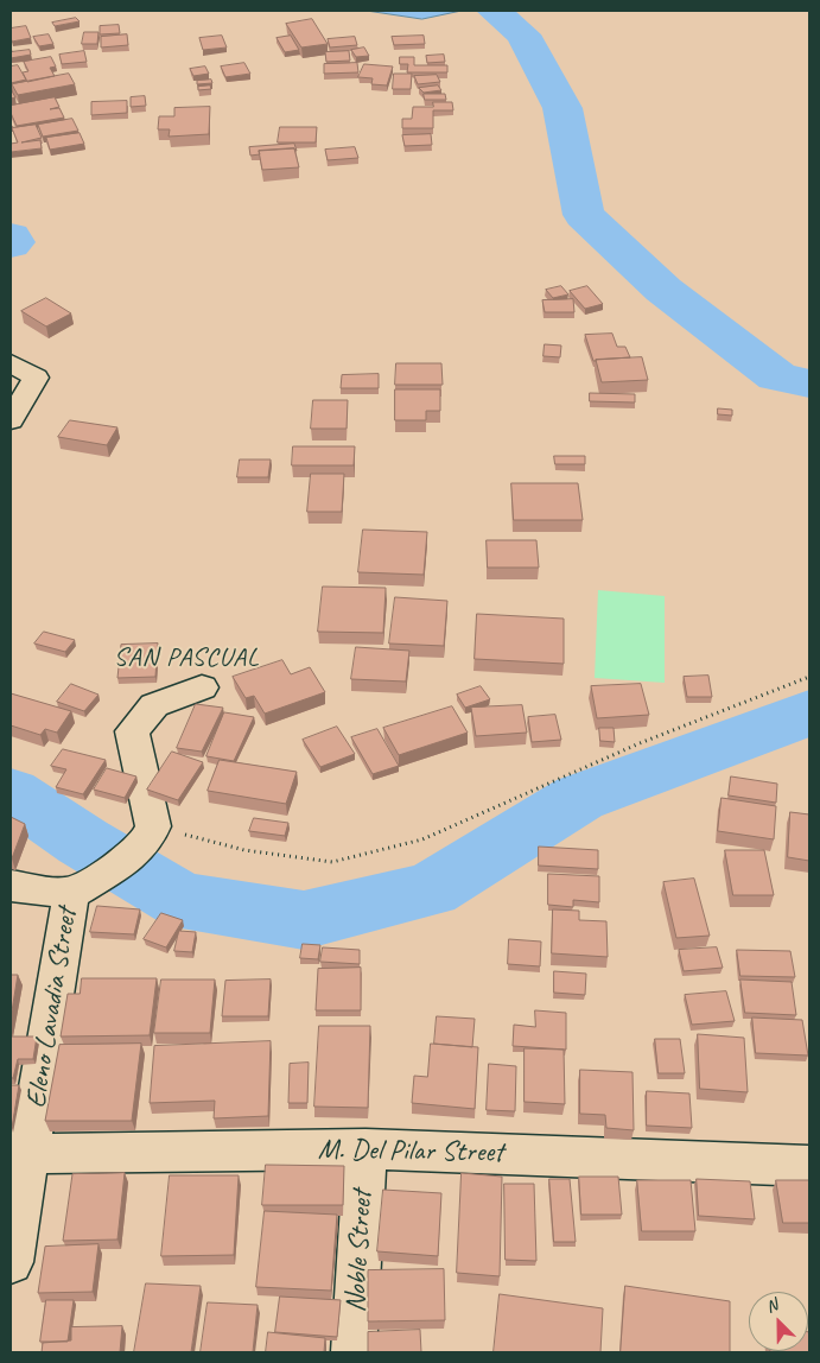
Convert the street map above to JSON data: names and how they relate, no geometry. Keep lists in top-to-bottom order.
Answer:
{
  "streets": {
    "street": ["Eleno Lavadia Street", "M. Del Pilar Street", "Noble Street"]
  },
  "crossings": [
    ["Eleno Lavadia Street", "M. Del Pilar Street"],
    ["M. Del Pilar Street", "Noble Street"]
  ],
  "districts": ["SAN PASCUAL"],
  "north": "top left"
}
